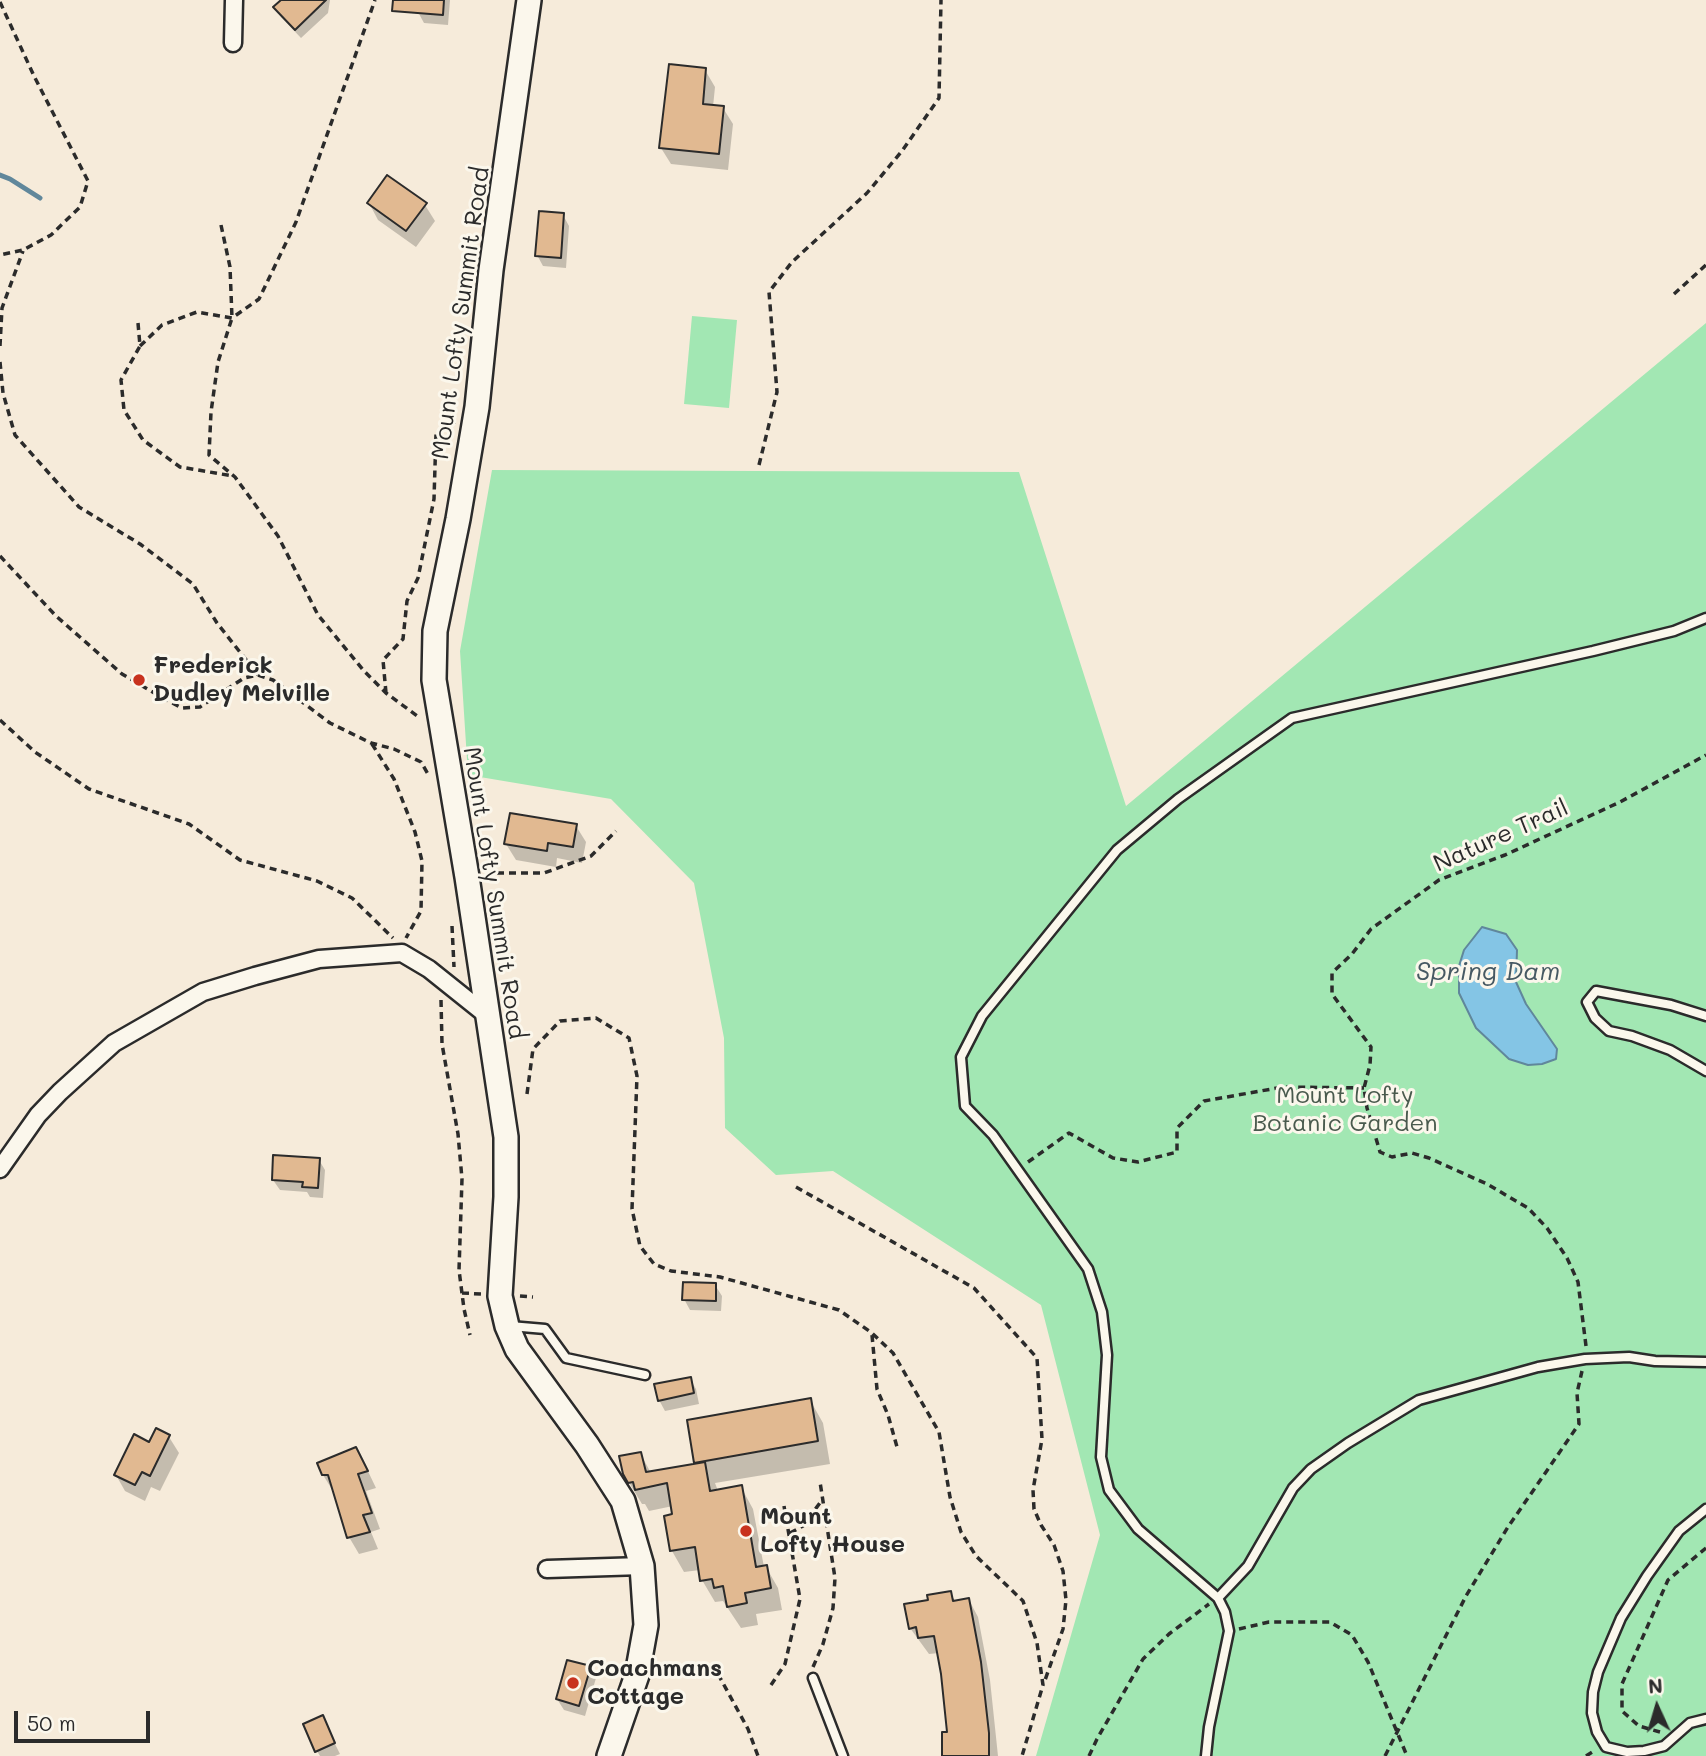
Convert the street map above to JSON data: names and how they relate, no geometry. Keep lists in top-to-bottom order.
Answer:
{
  "streets": {
    "main road": ["Mount Lofty Summit Road"],
    "path": ["Nature Trail"]
  },
  "water": ["Spring Dam"],
  "parks": ["Mount Lofty Botanic Garden"],
  "places": ["Frederick Dudley Melville", "Mount Lofty House", "Coachmans Cottage"],
  "scale_bar": "50 m",
  "north": "top"
}
